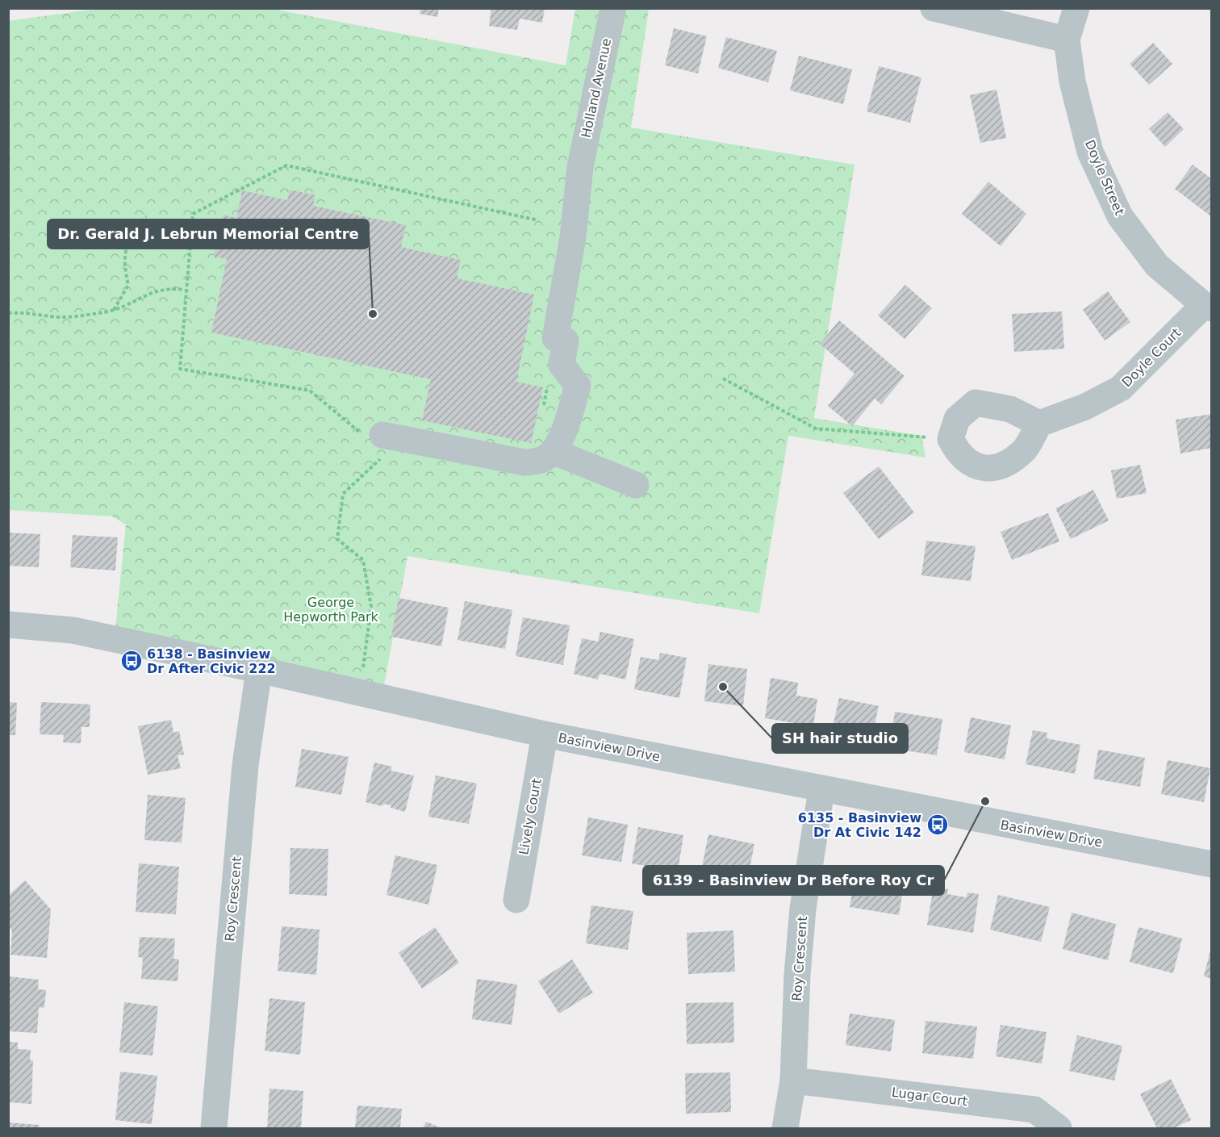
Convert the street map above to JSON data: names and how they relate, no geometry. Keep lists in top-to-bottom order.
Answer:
{
  "streets": {
    "street": [
      "Holland Avenue",
      "Doyle Street",
      "Doyle Court",
      "Basinview Drive",
      "Lively Court",
      "Roy Crescent",
      "Lugar Court"
    ]
  },
  "crossings": [
    ["Doyle Street", "Doyle Court"],
    ["Basinview Drive", "Lively Court"],
    ["Basinview Drive", "Roy Crescent"],
    ["Roy Crescent", "Lugar Court"]
  ],
  "parks": ["George Hepworth Park"],
  "places": {
    "other": ["Dr. Gerald J. Lebrun Memorial Centre", "SH hair studio", "6139 - Basinview Dr Before Roy Cr"],
    "bus stop": ["6138 - Basinview Dr After Civic 222", "6135 - Basinview Dr At Civic 142"]
  }
}
